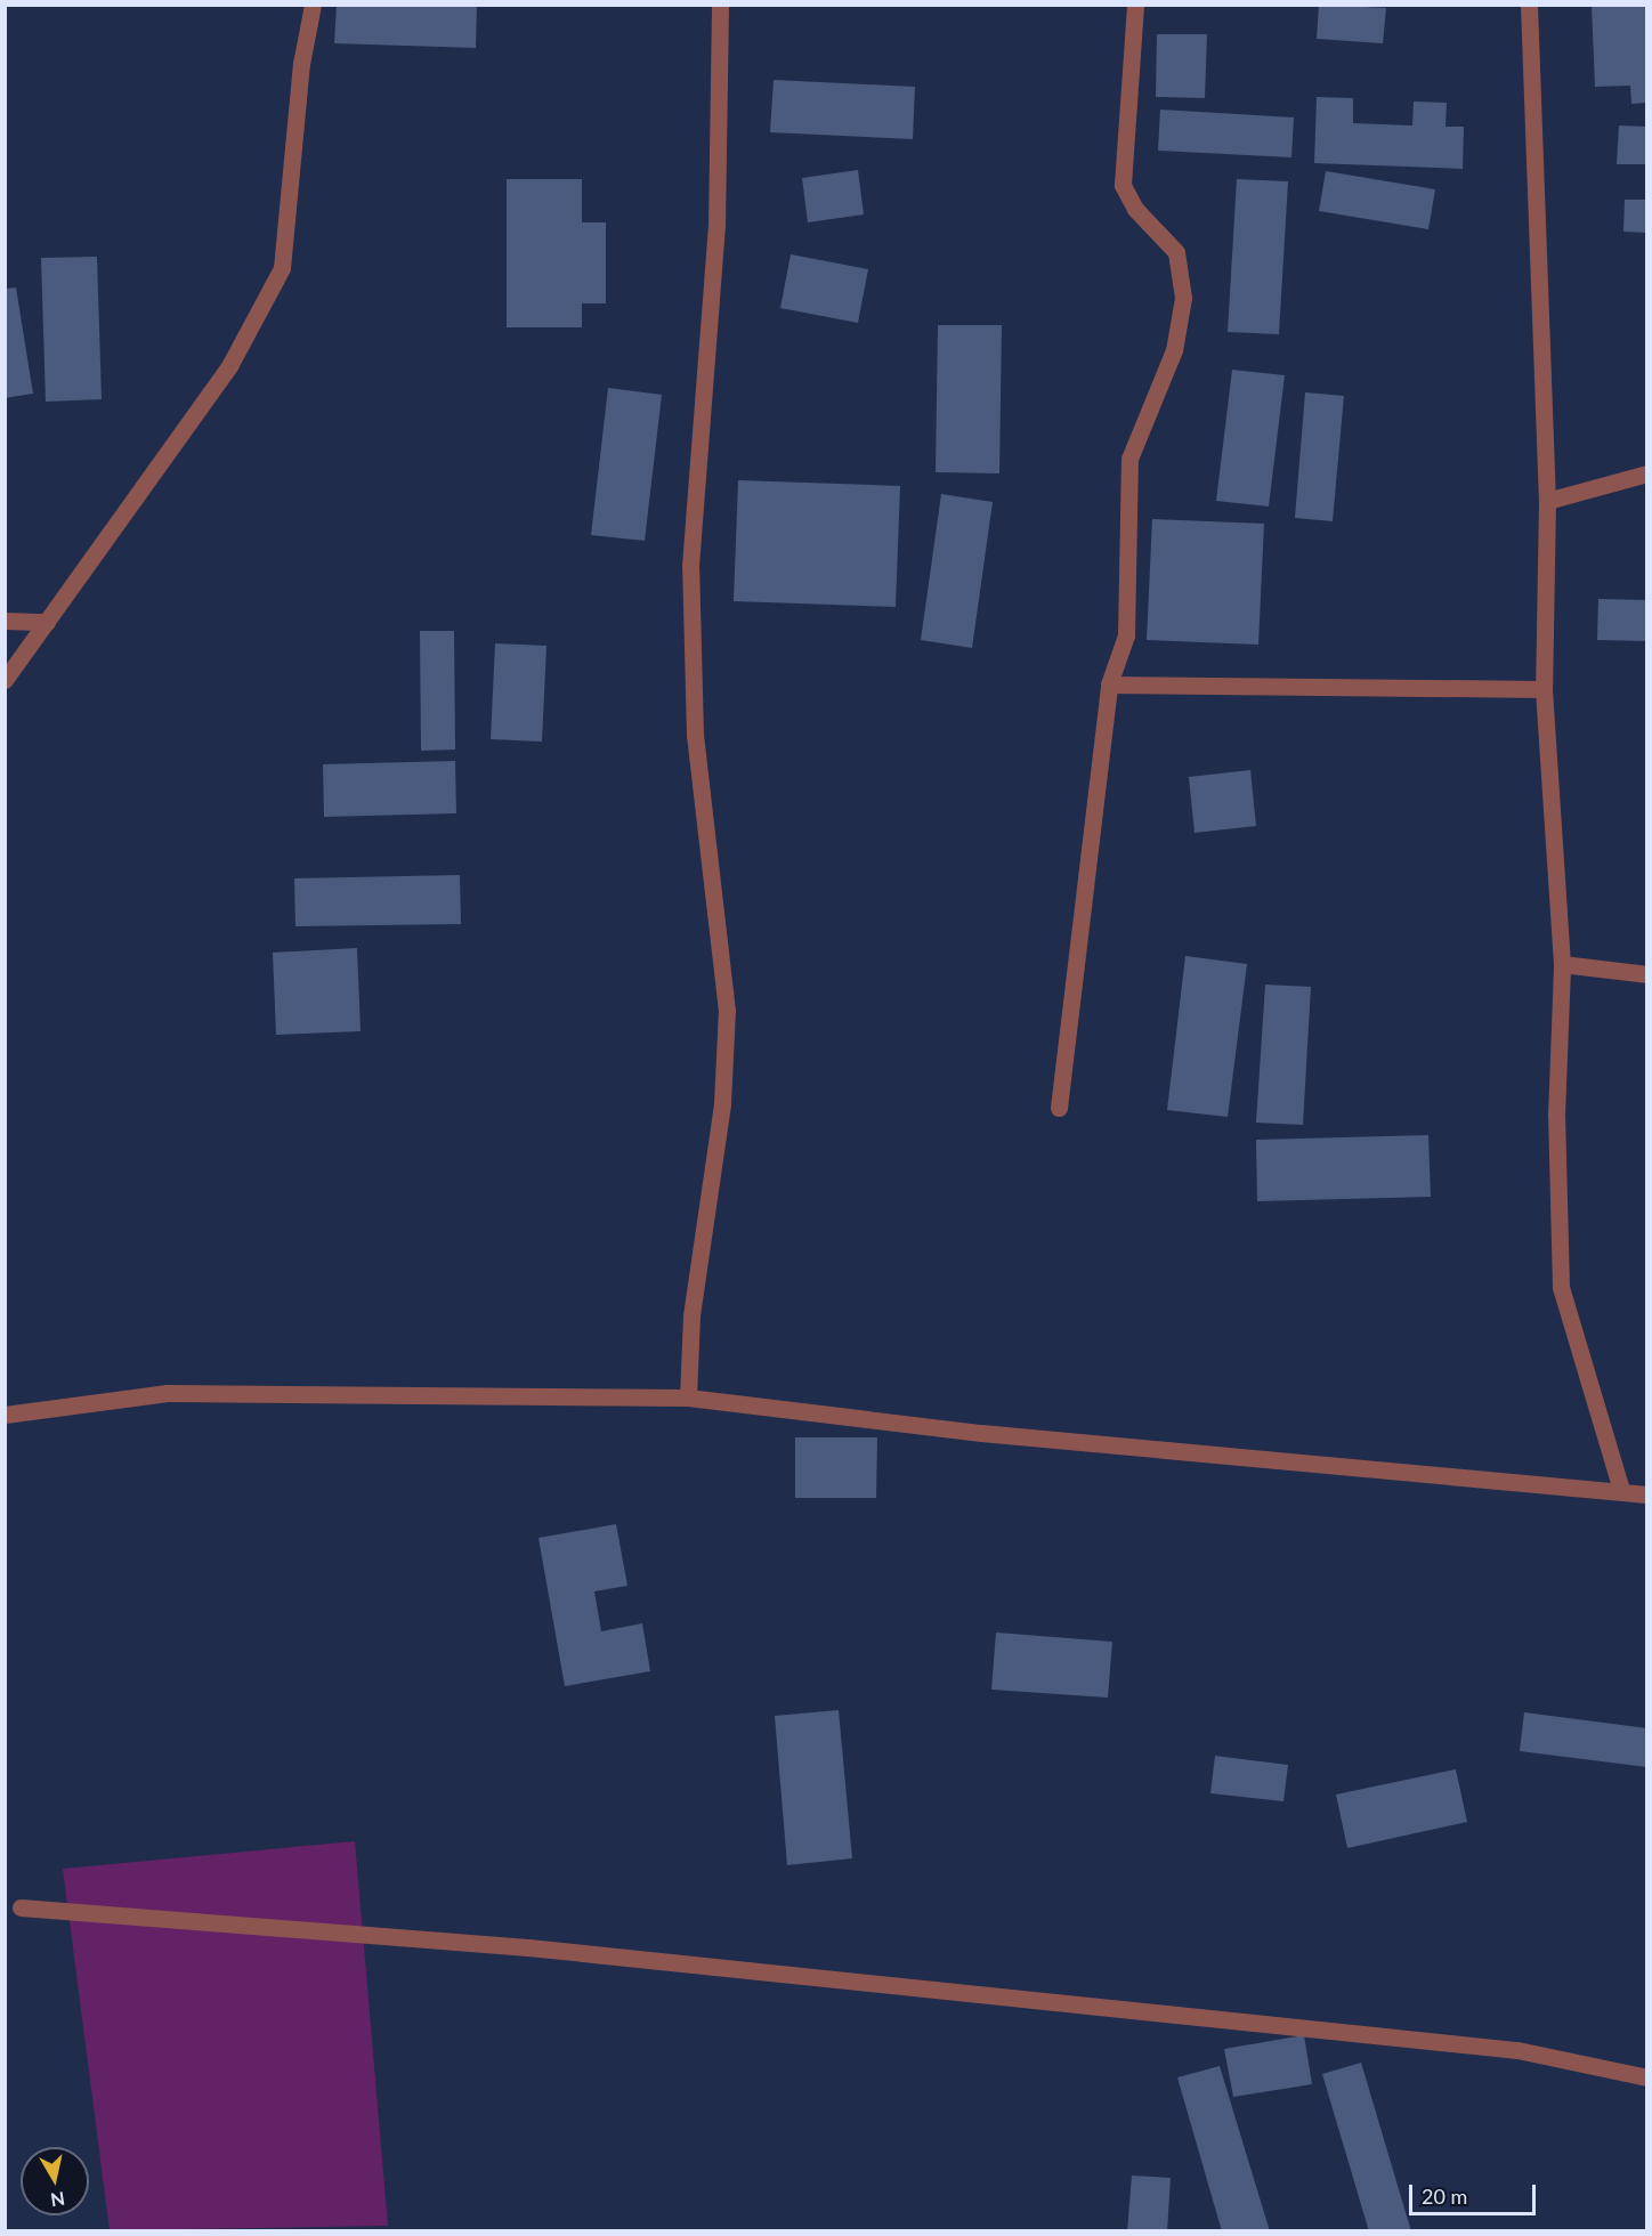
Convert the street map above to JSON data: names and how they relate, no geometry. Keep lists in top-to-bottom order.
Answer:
{
  "scale_bar": "20 m",
  "north": "bottom"
}
